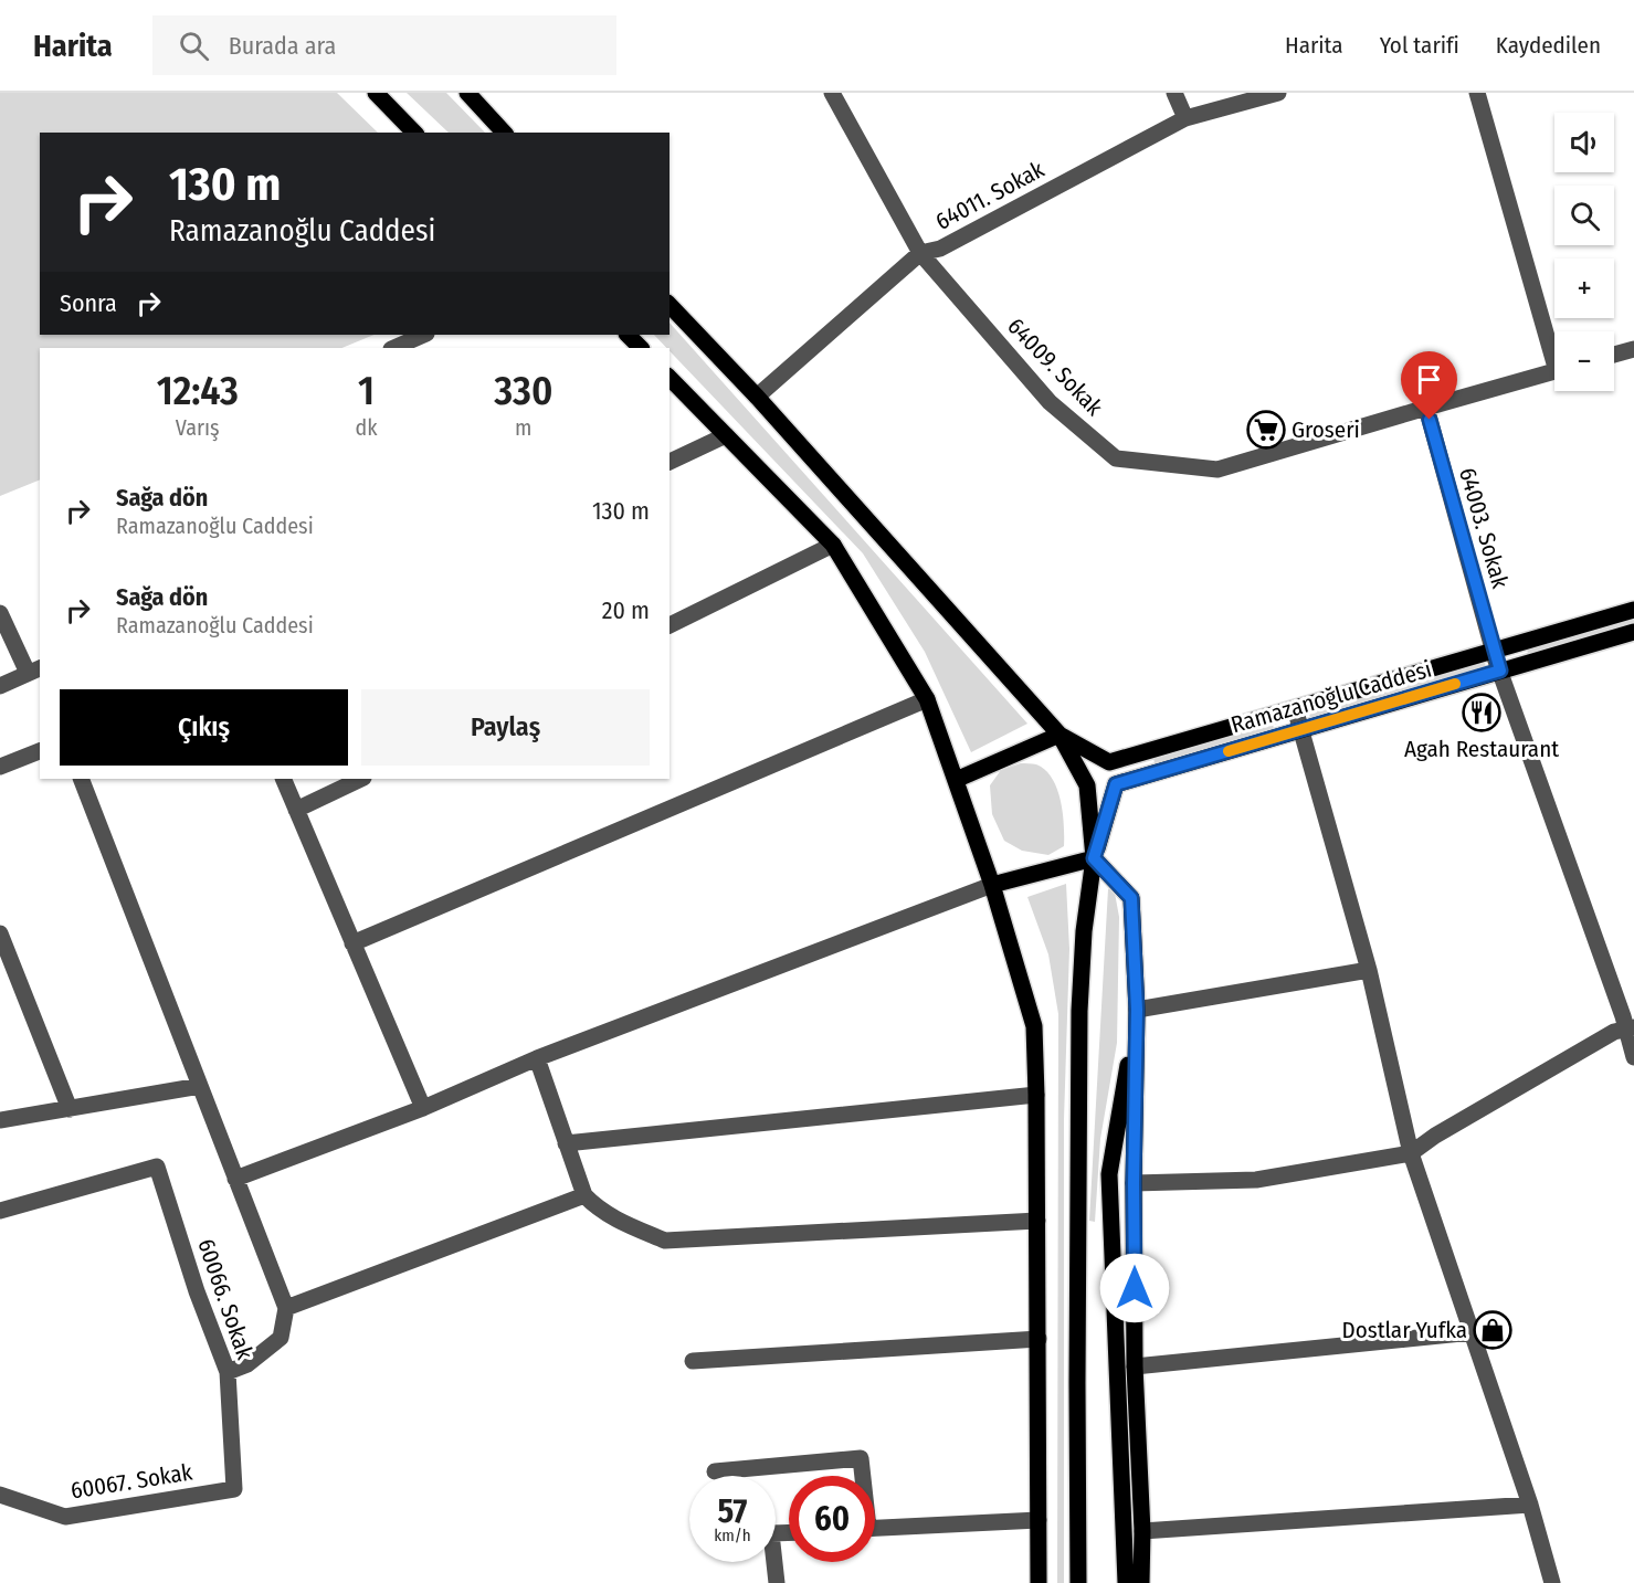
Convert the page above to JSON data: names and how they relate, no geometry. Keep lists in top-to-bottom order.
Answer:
{
  "streets": {
    "main road": ["Ramazanoğlu Caddesi"],
    "street": [
      "64011. Sokak",
      "64009. Sokak",
      "64003. Sokak",
      "60066. Sokak",
      "60067. Sokak"
    ]
  },
  "crossings": [
    ["64011. Sokak", "64009. Sokak"],
    ["64009. Sokak", "64003. Sokak"],
    ["64003. Sokak", "Ramazanoğlu Caddesi"],
    ["60066. Sokak", "60067. Sokak"]
  ],
  "places": {
    "supermarket": ["Groseri"],
    "restaurant": ["Agah Restaurant"],
    "shop": ["Dostlar Yufka"]
  },
  "page": {
    "header": "Harita",
    "search": "Burada ara",
    "nav": ["Harita", "Yol tarifi", "Kaydedilen"],
    "map_buttons": ["+", "−"],
    "turn": ["130 m", "Ramazanoğlu Caddesi"],
    "then": "Sonra",
    "eta": [
      "12:43",
      "Varış",
      "1",
      "dk",
      "330",
      "m"
    ],
    "list": [
      {
        "name": "Sağa dön",
        "note": "Ramazanoğlu Caddesi",
        "value": "130 m"
      },
      {
        "name": "Sağa dön",
        "note": "Ramazanoğlu Caddesi",
        "value": "20 m"
      }
    ],
    "buttons": ["Çıkış", "Paylaş"],
    "speed": "57 km/h",
    "limit": "60"
  }
}
